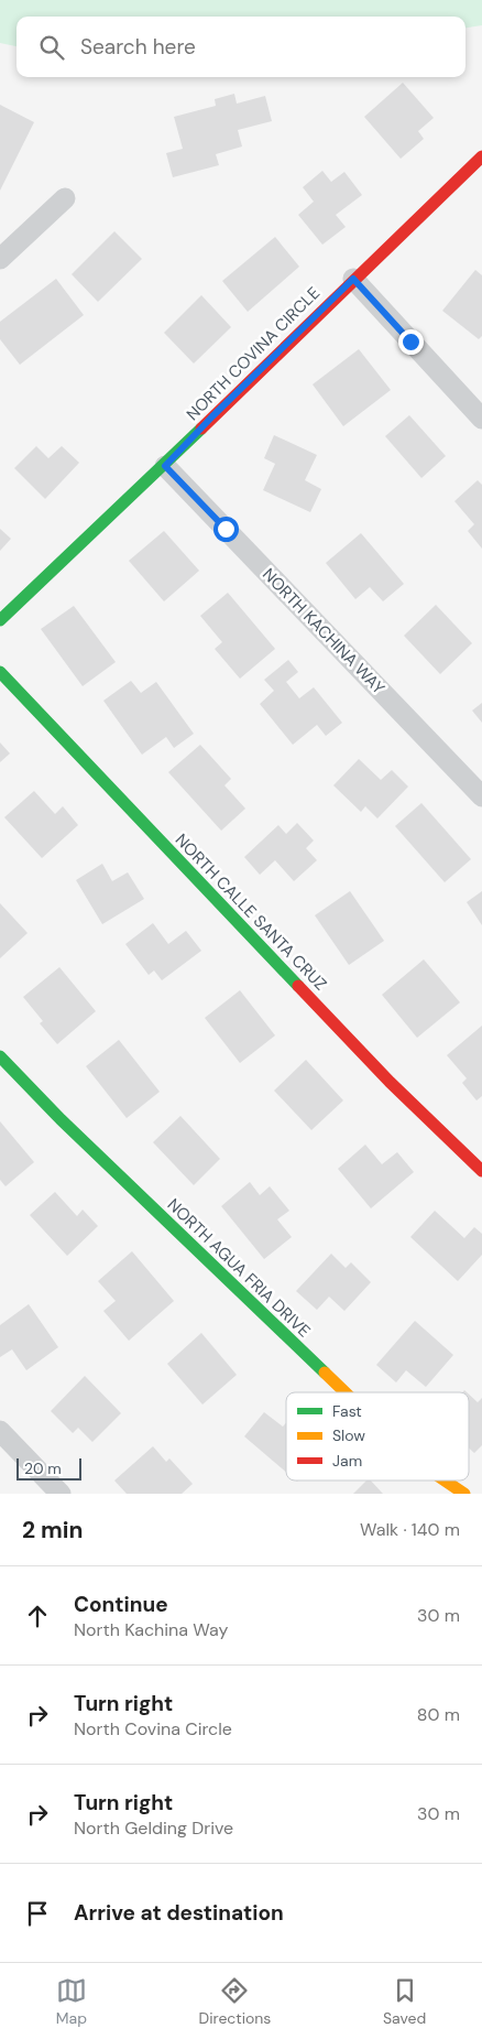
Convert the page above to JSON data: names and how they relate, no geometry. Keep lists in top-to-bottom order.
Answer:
{
  "streets": {
    "street": [
      "NORTH COVINA CIRCLE",
      "NORTH KACHINA WAY",
      "NORTH CALLE SANTA CRUZ",
      "NORTH AGUA FRIA DRIVE"
    ]
  },
  "crossings": [
    ["NORTH COVINA CIRCLE", "NORTH KACHINA WAY"]
  ],
  "legend": ["Fast", "Slow", "Jam"],
  "scale_bar": "20 m",
  "page": {
    "search": "Search here",
    "scale": "20 m",
    "heading": ["2 min", "Walk · 140 m"],
    "list": [
      ["Continue", "North Kachina Way", "30 m"],
      ["Turn right", "North Covina Circle", "80 m"],
      ["Turn right", "North Gelding Drive", "30 m"],
      "Arrive at destination"
    ],
    "nav": ["Map", "Directions", "Saved"]
  }
}
